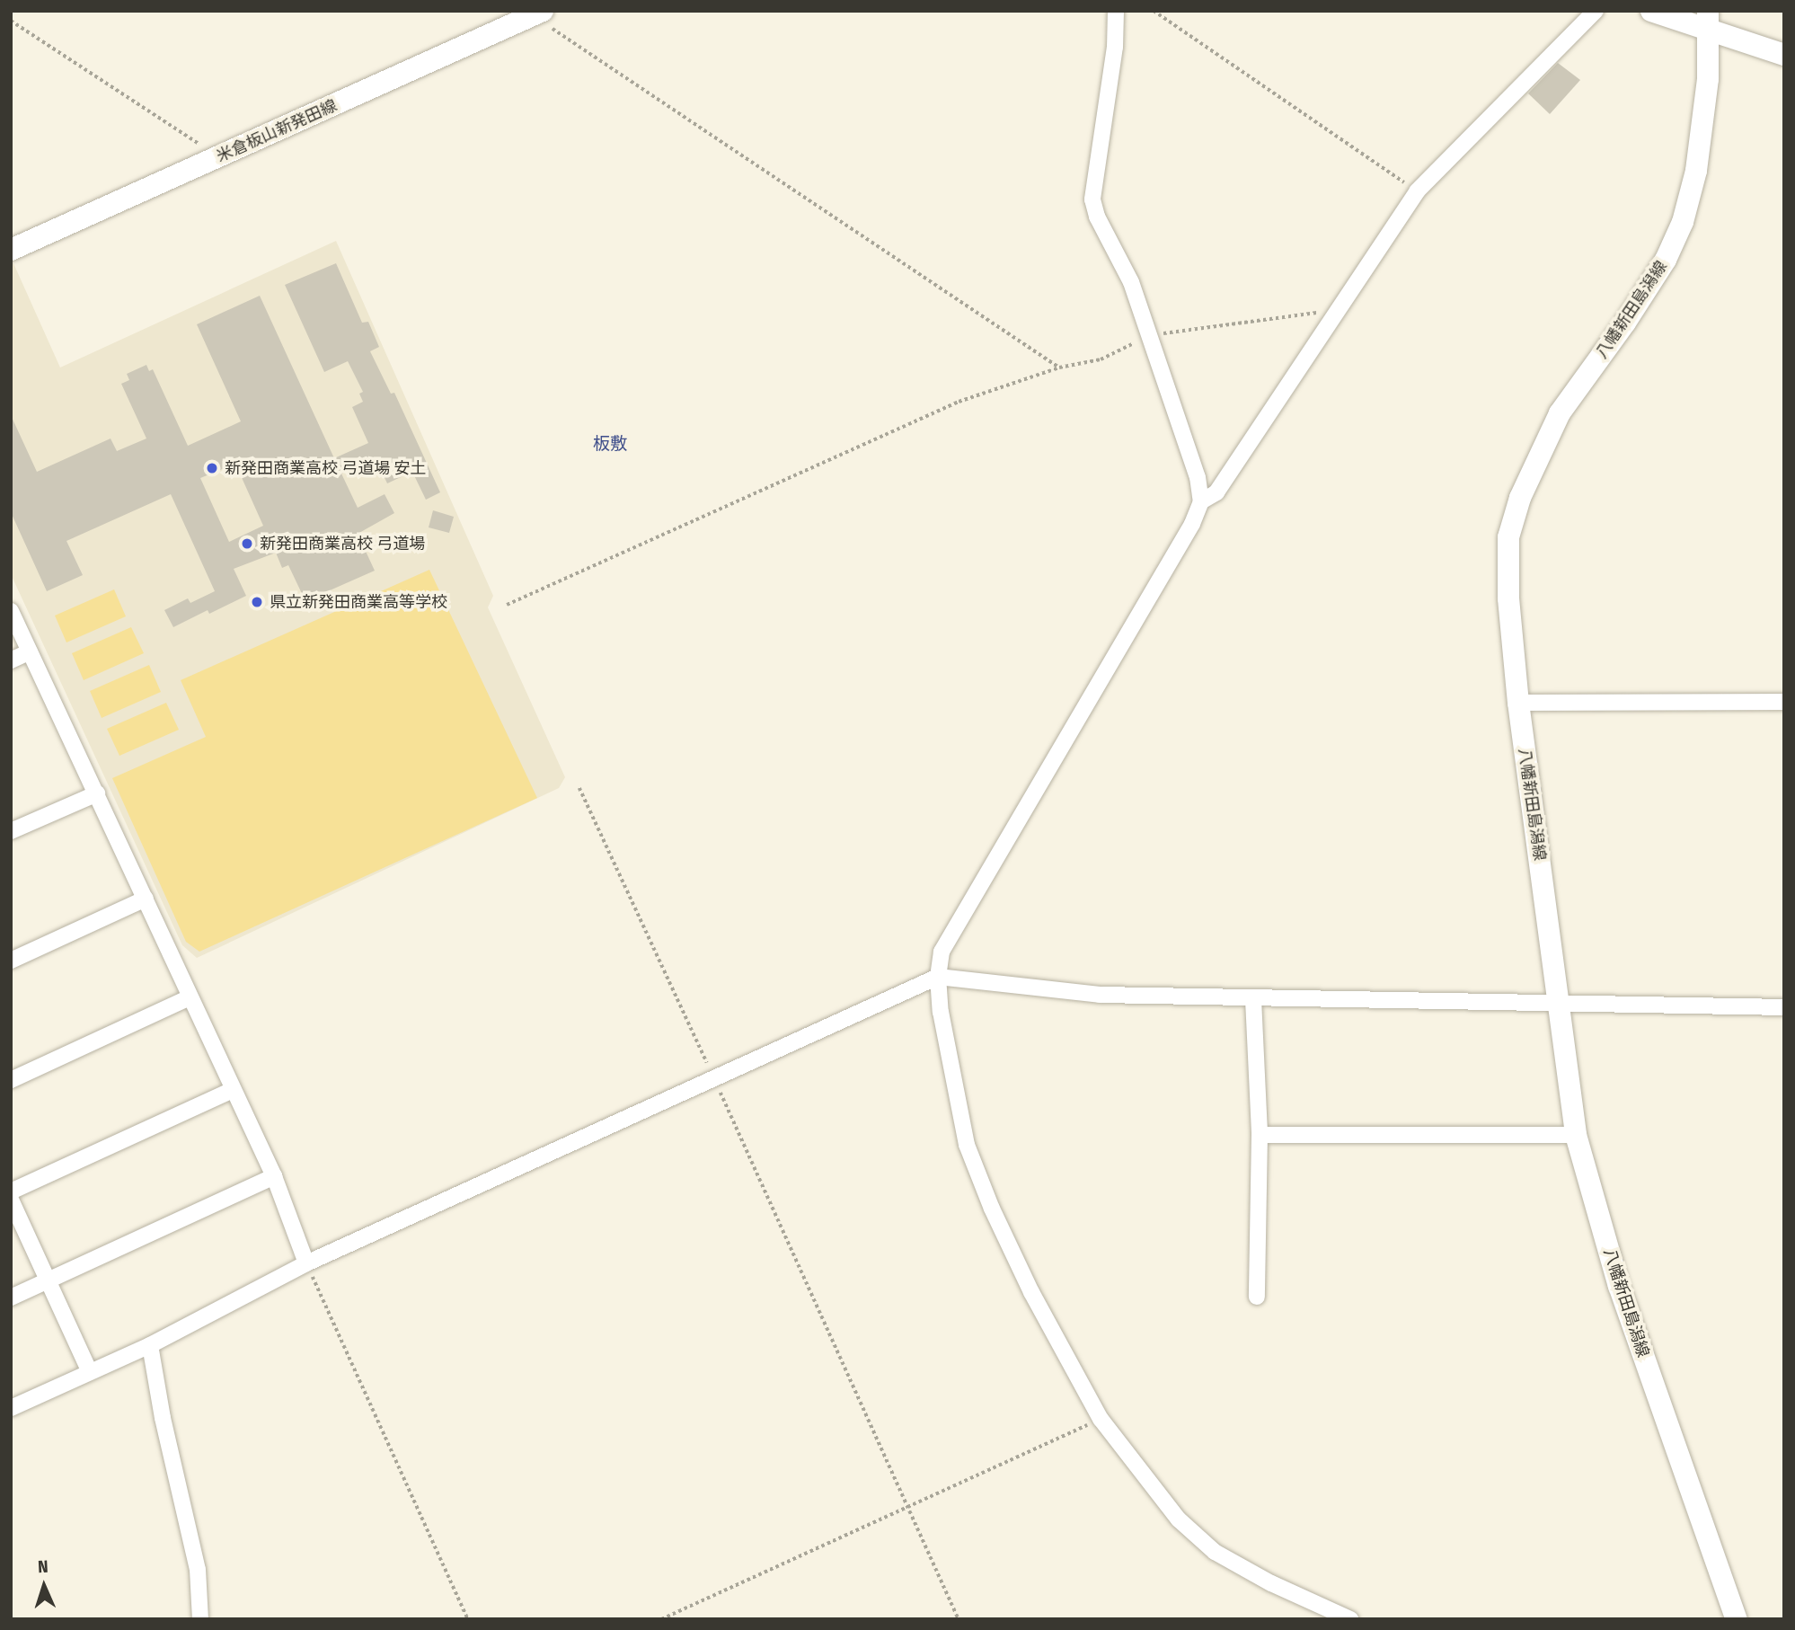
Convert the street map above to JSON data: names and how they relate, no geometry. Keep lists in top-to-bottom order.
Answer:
{
  "streets": {
    "main road": ["米倉板山新発田線", "八幡新田島潟線"]
  },
  "districts": ["板敷"],
  "places": ["新発田商業高校 弓道場 安土", "新発田商業高校 弓道場", "県立新発田商業高等学校"],
  "north": "top"
}
